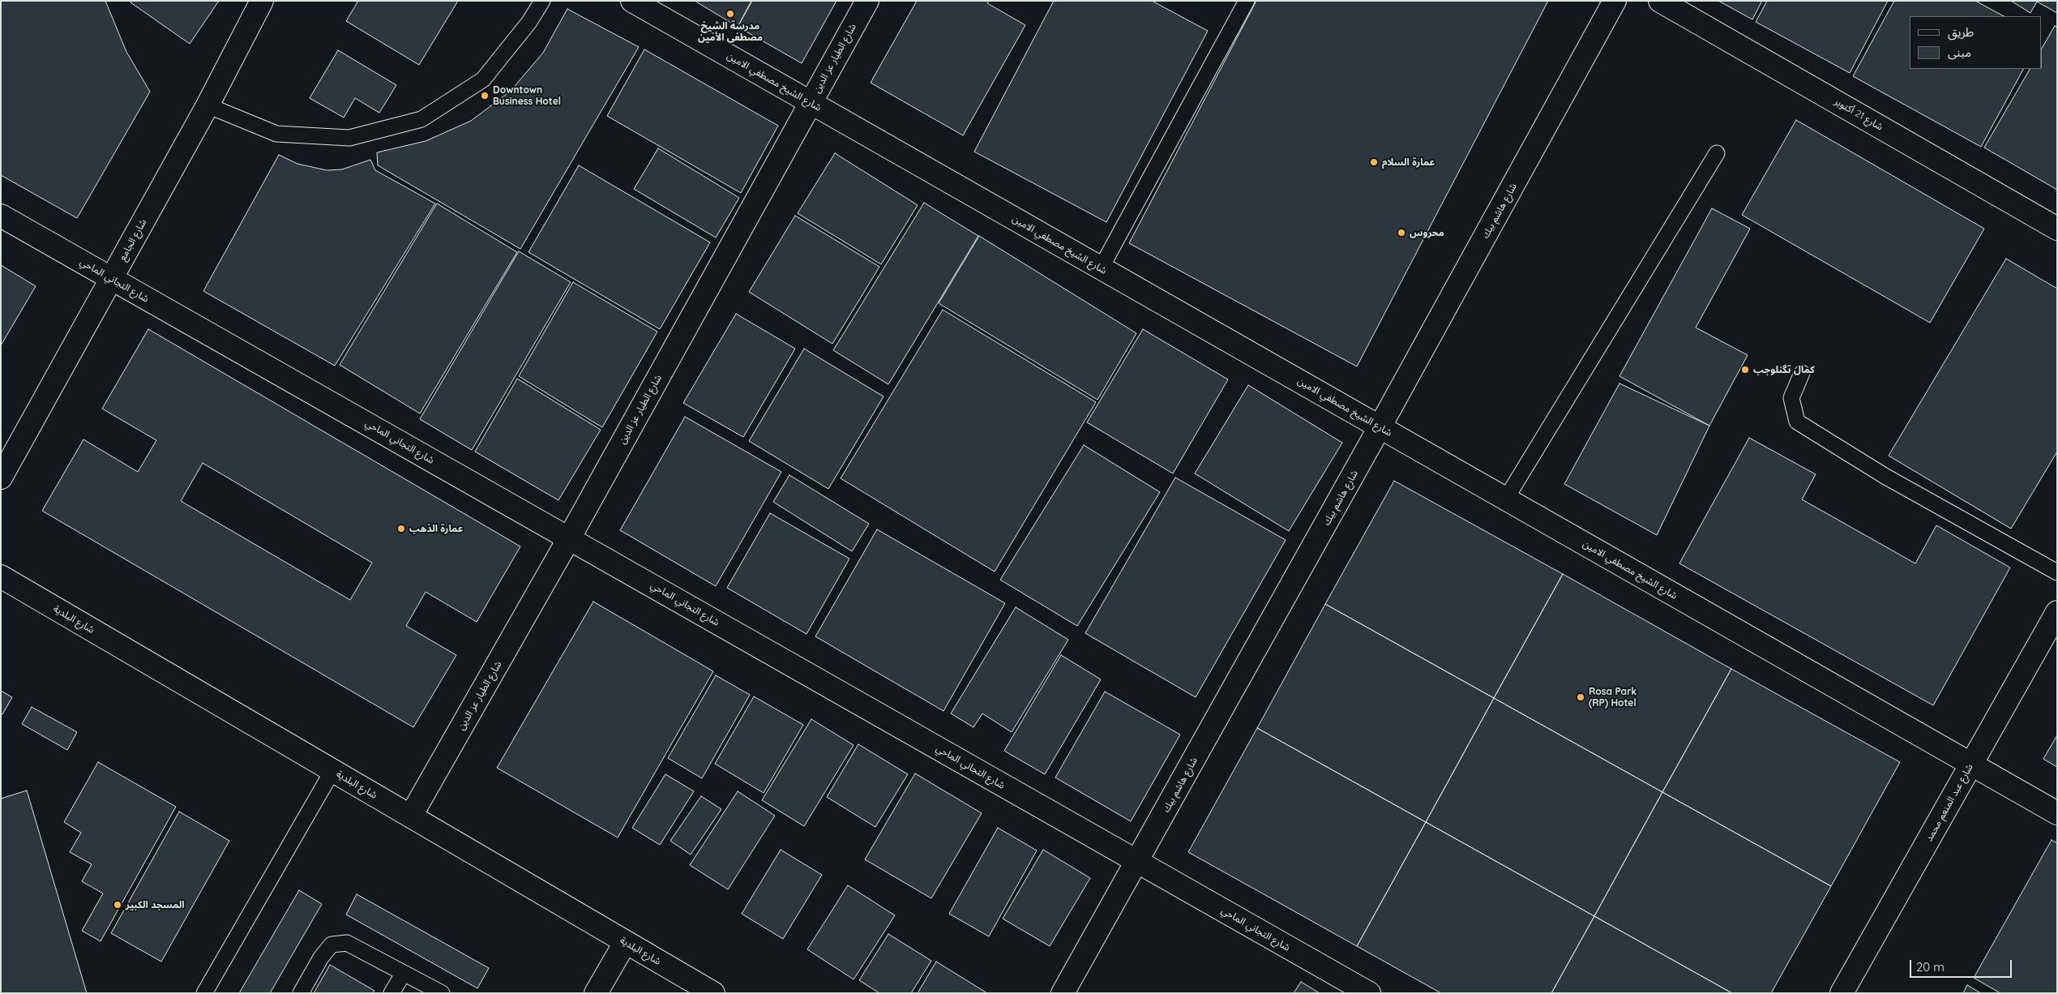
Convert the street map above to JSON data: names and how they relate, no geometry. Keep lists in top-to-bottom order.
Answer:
{
  "streets": {
    "street": [
      "شارع الطيار عز الدين",
      "شارع الشيخ مصطفي الامين",
      "شارع 21 أكتوبر",
      "شارع هاشم بيك",
      "شارع الجامع",
      "شارع التجاني الماحي",
      "شارع البلدية",
      "شارع عبد المنعم محمد"
    ]
  },
  "crossings": [
    ["شارع الطيار عز الدين", "شارع الشيخ مصطفي الامين"],
    ["شارع الطيار عز الدين", "شارع التجاني الماحي"],
    ["شارع الطيار عز الدين", "شارع البلدية"],
    ["شارع الشيخ مصطفي الامين", "شارع هاشم بيك"],
    ["شارع الشيخ مصطفي الامين", "شارع عبد المنعم محمد"],
    ["شارع هاشم بيك", "شارع التجاني الماحي"],
    ["شارع الجامع", "شارع التجاني الماحي"]
  ],
  "places": [
    "مدرسة الشيخ مصطفى الأمين",
    "Downtown Business Hotel",
    "عمارة السلام",
    "محروس",
    "كمال تگنلوجب",
    "عمارة الذهب",
    "Rosa Park (RP) Hotel",
    "المسجد الكبير"
  ],
  "legend": ["طريق", "مبنى"],
  "scale_bar": "20 m"
}
